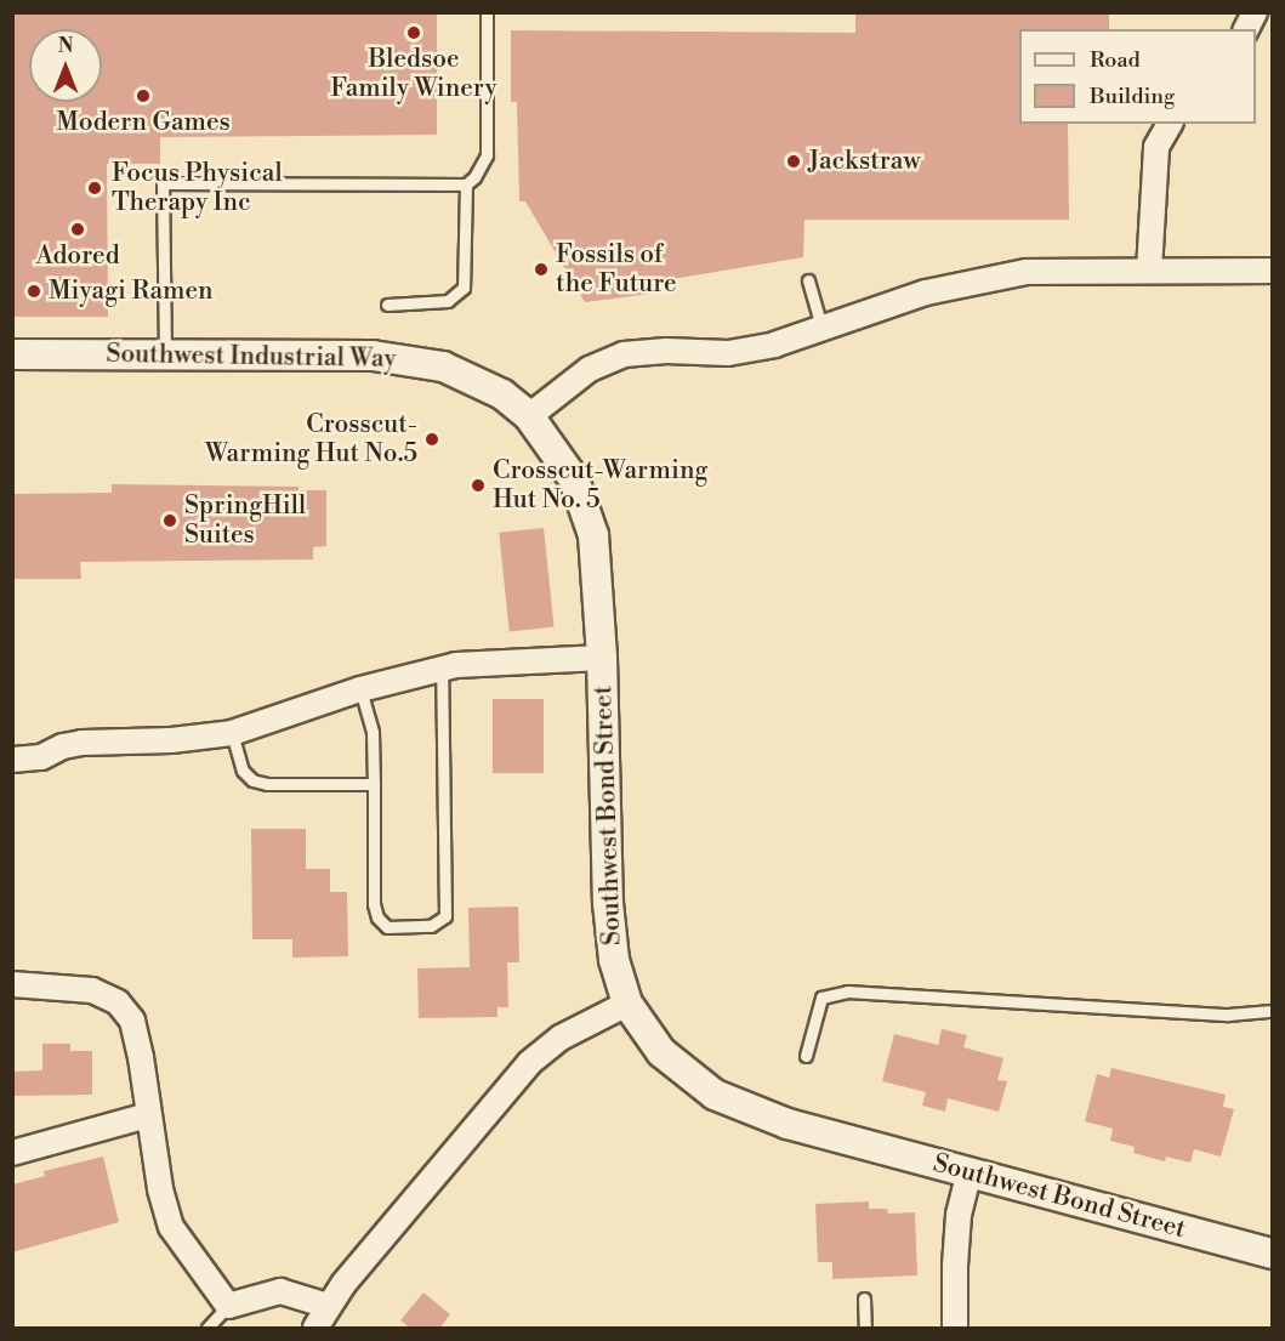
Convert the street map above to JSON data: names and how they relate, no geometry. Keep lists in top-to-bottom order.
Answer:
{
  "streets": {
    "street": ["Southwest Industrial Way", "Southwest Bond Street"]
  },
  "crossings": [
    ["Southwest Industrial Way", "Southwest Bond Street"]
  ],
  "places": [
    "Bledsoe Family Winery",
    "Modern Games",
    "Jackstraw",
    "Focus Physical Therapy Inc",
    "Adored",
    "Fossils of the Future",
    "Miyagi Ramen",
    "Crosscut- Warming Hut No.5",
    "Crosscut-Warming Hut No. 5",
    "SpringHill Suites"
  ],
  "legend": ["Road", "Building"],
  "north": "top"
}
